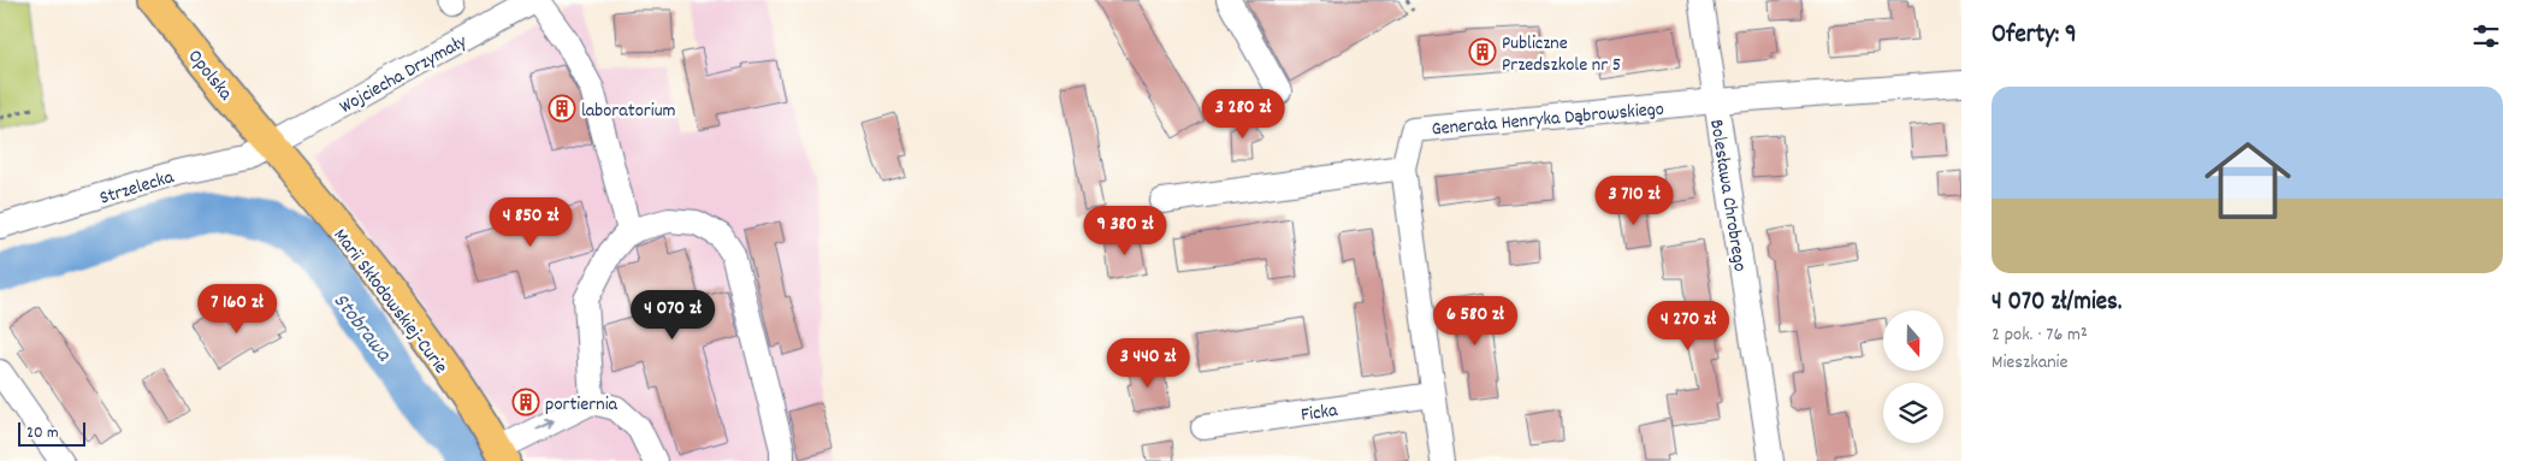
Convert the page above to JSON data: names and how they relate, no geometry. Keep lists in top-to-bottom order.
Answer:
{
  "streets": {
    "main road": ["Opolska", "Marii Skłodowskiej-Curie"],
    "street": [
      "Wojciecha Drzymały",
      "Generała Henryka Dąbrowskiego",
      "Strzelecka",
      "Bolesława Chrobrego",
      "Ficka"
    ]
  },
  "crossings": [
    ["Wojciecha Drzymały", "Opolska"],
    ["Wojciecha Drzymały", "Strzelecka"],
    ["Wojciecha Drzymały", "Marii Skłodowskiej-Curie"],
    ["Opolska", "Strzelecka"],
    ["Opolska", "Marii Skłodowskiej-Curie"],
    ["Generała Henryka Dąbrowskiego", "Bolesława Chrobrego"],
    ["Strzelecka", "Marii Skłodowskiej-Curie"]
  ],
  "water": ["Stobrawa"],
  "places": {
    "building": ["Publiczne Przedszkole nr 5", "laboratorium", "portiernia"]
  },
  "scale_bar": "20 m",
  "north": "bottom",
  "page": {
    "heading": "Oferty: 9",
    "list": [
      {
        "name": "4 070 zł/mies.",
        "note": "2 pok. · 76 m² · Mieszkanie"
      }
    ],
    "price": [
      "3 280 zł",
      "3 710 zł",
      "4 850 zł",
      "9 380 zł",
      "7 160 zł",
      "4 070 zł",
      "6 580 zł",
      "4 270 zł",
      "3 440 zł"
    ],
    "scale": "20 m"
  }
}
